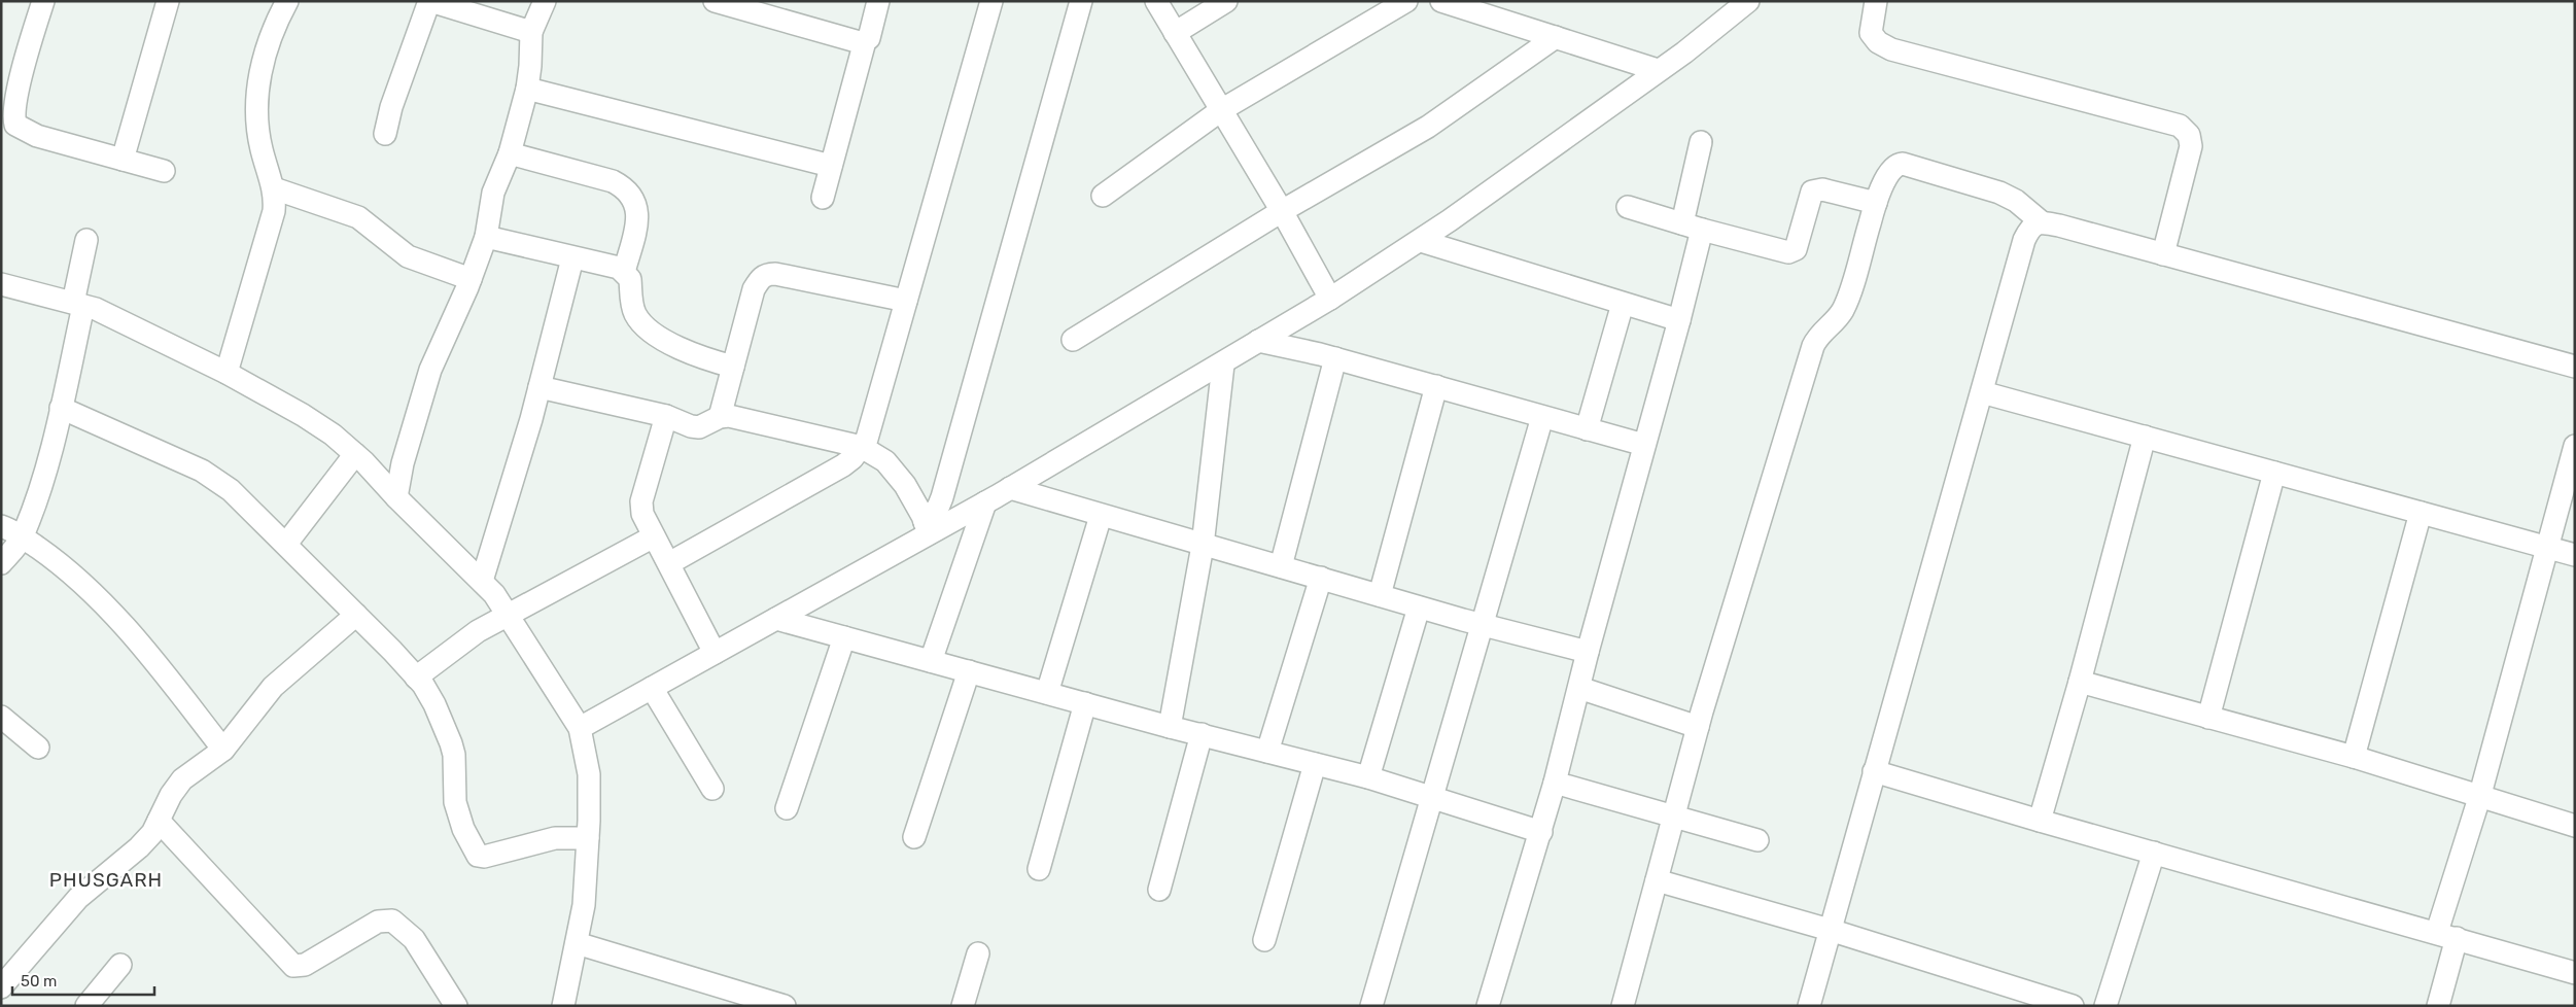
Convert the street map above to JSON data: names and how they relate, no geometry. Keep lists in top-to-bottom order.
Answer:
{
  "districts": ["PHUSGARH"],
  "scale_bar": "50 m"
}
